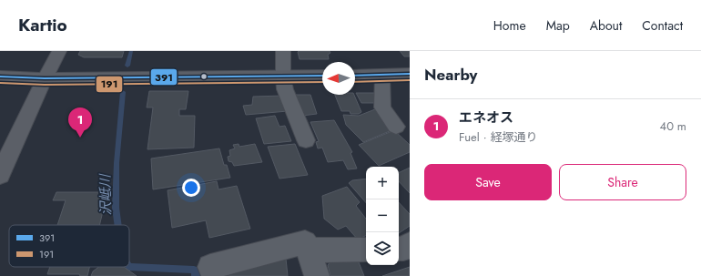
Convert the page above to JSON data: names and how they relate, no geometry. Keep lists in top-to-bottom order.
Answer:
{
  "water": ["沢岻川"],
  "lines": ["transit line 391", "transit line 191"],
  "legend": ["391", "191"],
  "north": "left",
  "page": {
    "header": "Kartio",
    "nav": [
      "Home",
      "Map",
      "About",
      "Contact"
    ],
    "heading": "Nearby",
    "list": [
      {
        "mark": "1",
        "name": "エネオス",
        "note": "Fuel · 経塚通り",
        "value": "40 m"
      }
    ],
    "pins": "1",
    "buttons": ["Save", "Share"],
    "map_buttons": ["+", "−"]
  }
}
